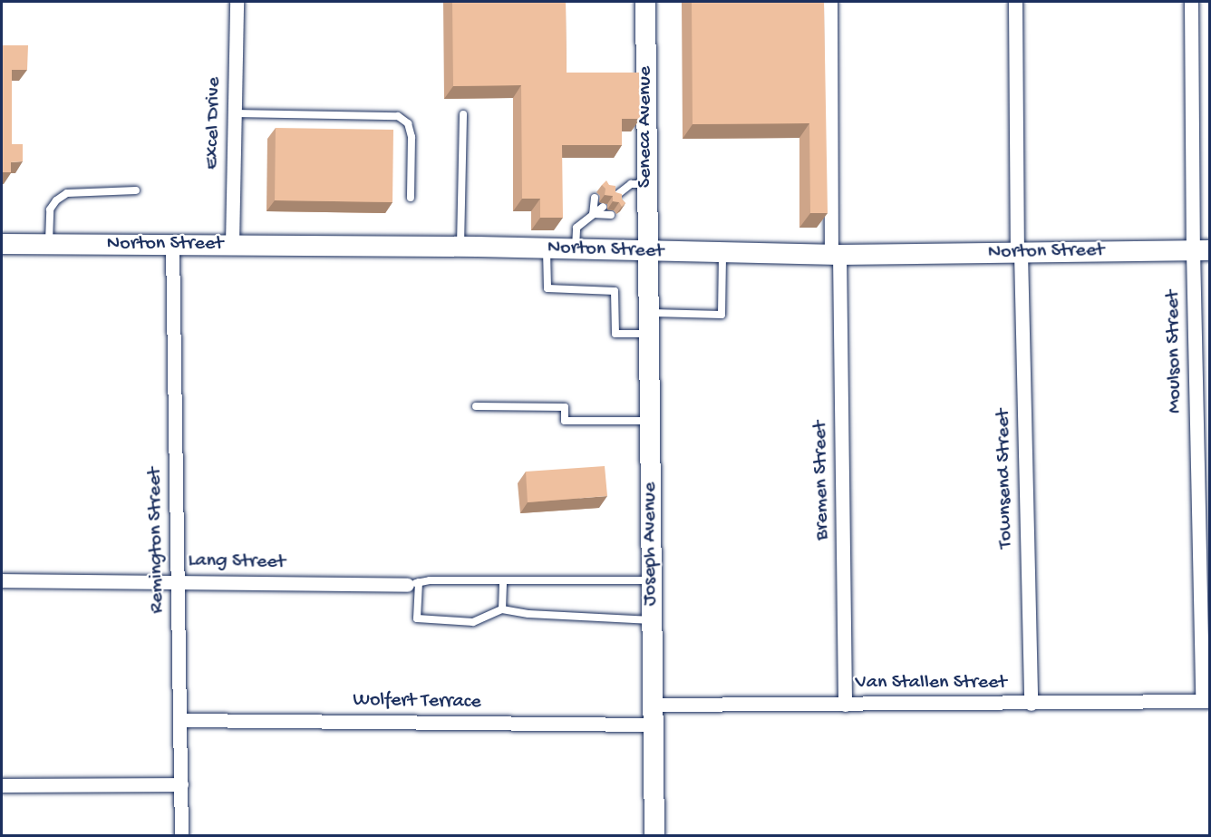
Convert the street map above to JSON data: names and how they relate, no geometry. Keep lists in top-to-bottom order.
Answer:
{
  "streets": {
    "main road": ["Seneca Avenue", "Norton Street", "Joseph Avenue"],
    "street": [
      "Excel Drive",
      "Moulson Street",
      "Townsend Street",
      "Bremen Street",
      "Remington Street",
      "Lang Street",
      "Van Stallen Street",
      "Wolfert Terrace"
    ]
  },
  "crossings": [
    ["Excel Drive", "Norton Street"],
    ["Seneca Avenue", "Norton Street"],
    ["Seneca Avenue", "Joseph Avenue"],
    ["Norton Street", "Moulson Street"],
    ["Norton Street", "Townsend Street"],
    ["Norton Street", "Bremen Street"],
    ["Norton Street", "Remington Street"],
    ["Norton Street", "Joseph Avenue"],
    ["Moulson Street", "Van Stallen Street"],
    ["Townsend Street", "Van Stallen Street"],
    ["Bremen Street", "Van Stallen Street"],
    ["Remington Street", "Lang Street"],
    ["Remington Street", "Wolfert Terrace"],
    ["Joseph Avenue", "Van Stallen Street"],
    ["Joseph Avenue", "Wolfert Terrace"],
    ["Van Stallen Street", "Wolfert Terrace"]
  ]
}
